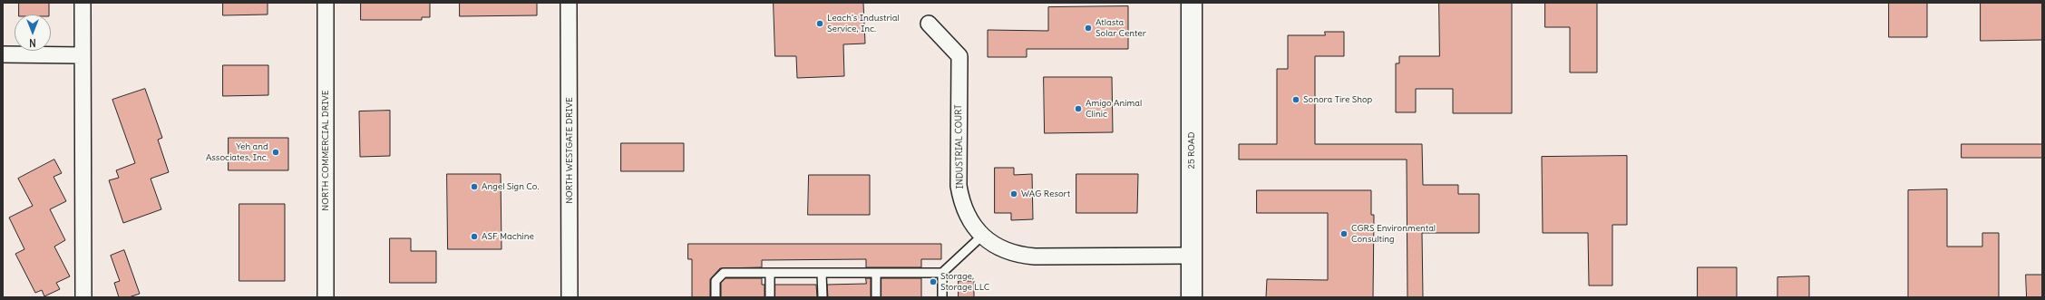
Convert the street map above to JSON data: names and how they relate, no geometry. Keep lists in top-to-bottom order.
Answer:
{
  "streets": {
    "main road": ["25 ROAD"],
    "street": ["INDUSTRIAL COURT", "NORTH COMMERCIAL DRIVE", "NORTH WESTGATE DRIVE"]
  },
  "crossings": [
    ["INDUSTRIAL COURT", "25 ROAD"]
  ],
  "places": [
    "Leach's Industrial Service, Inc.",
    "Atlasta Solar Center",
    "Sonora Tire Shop",
    "Amigo Animal Clinic",
    "Yeh and Associates, Inc.",
    "Angel Sign Co.",
    "WAG Resort",
    "CGRS Environmental Consulting",
    "ASF Machine",
    "Storage, Storage LLC"
  ],
  "north": "bottom"
}
